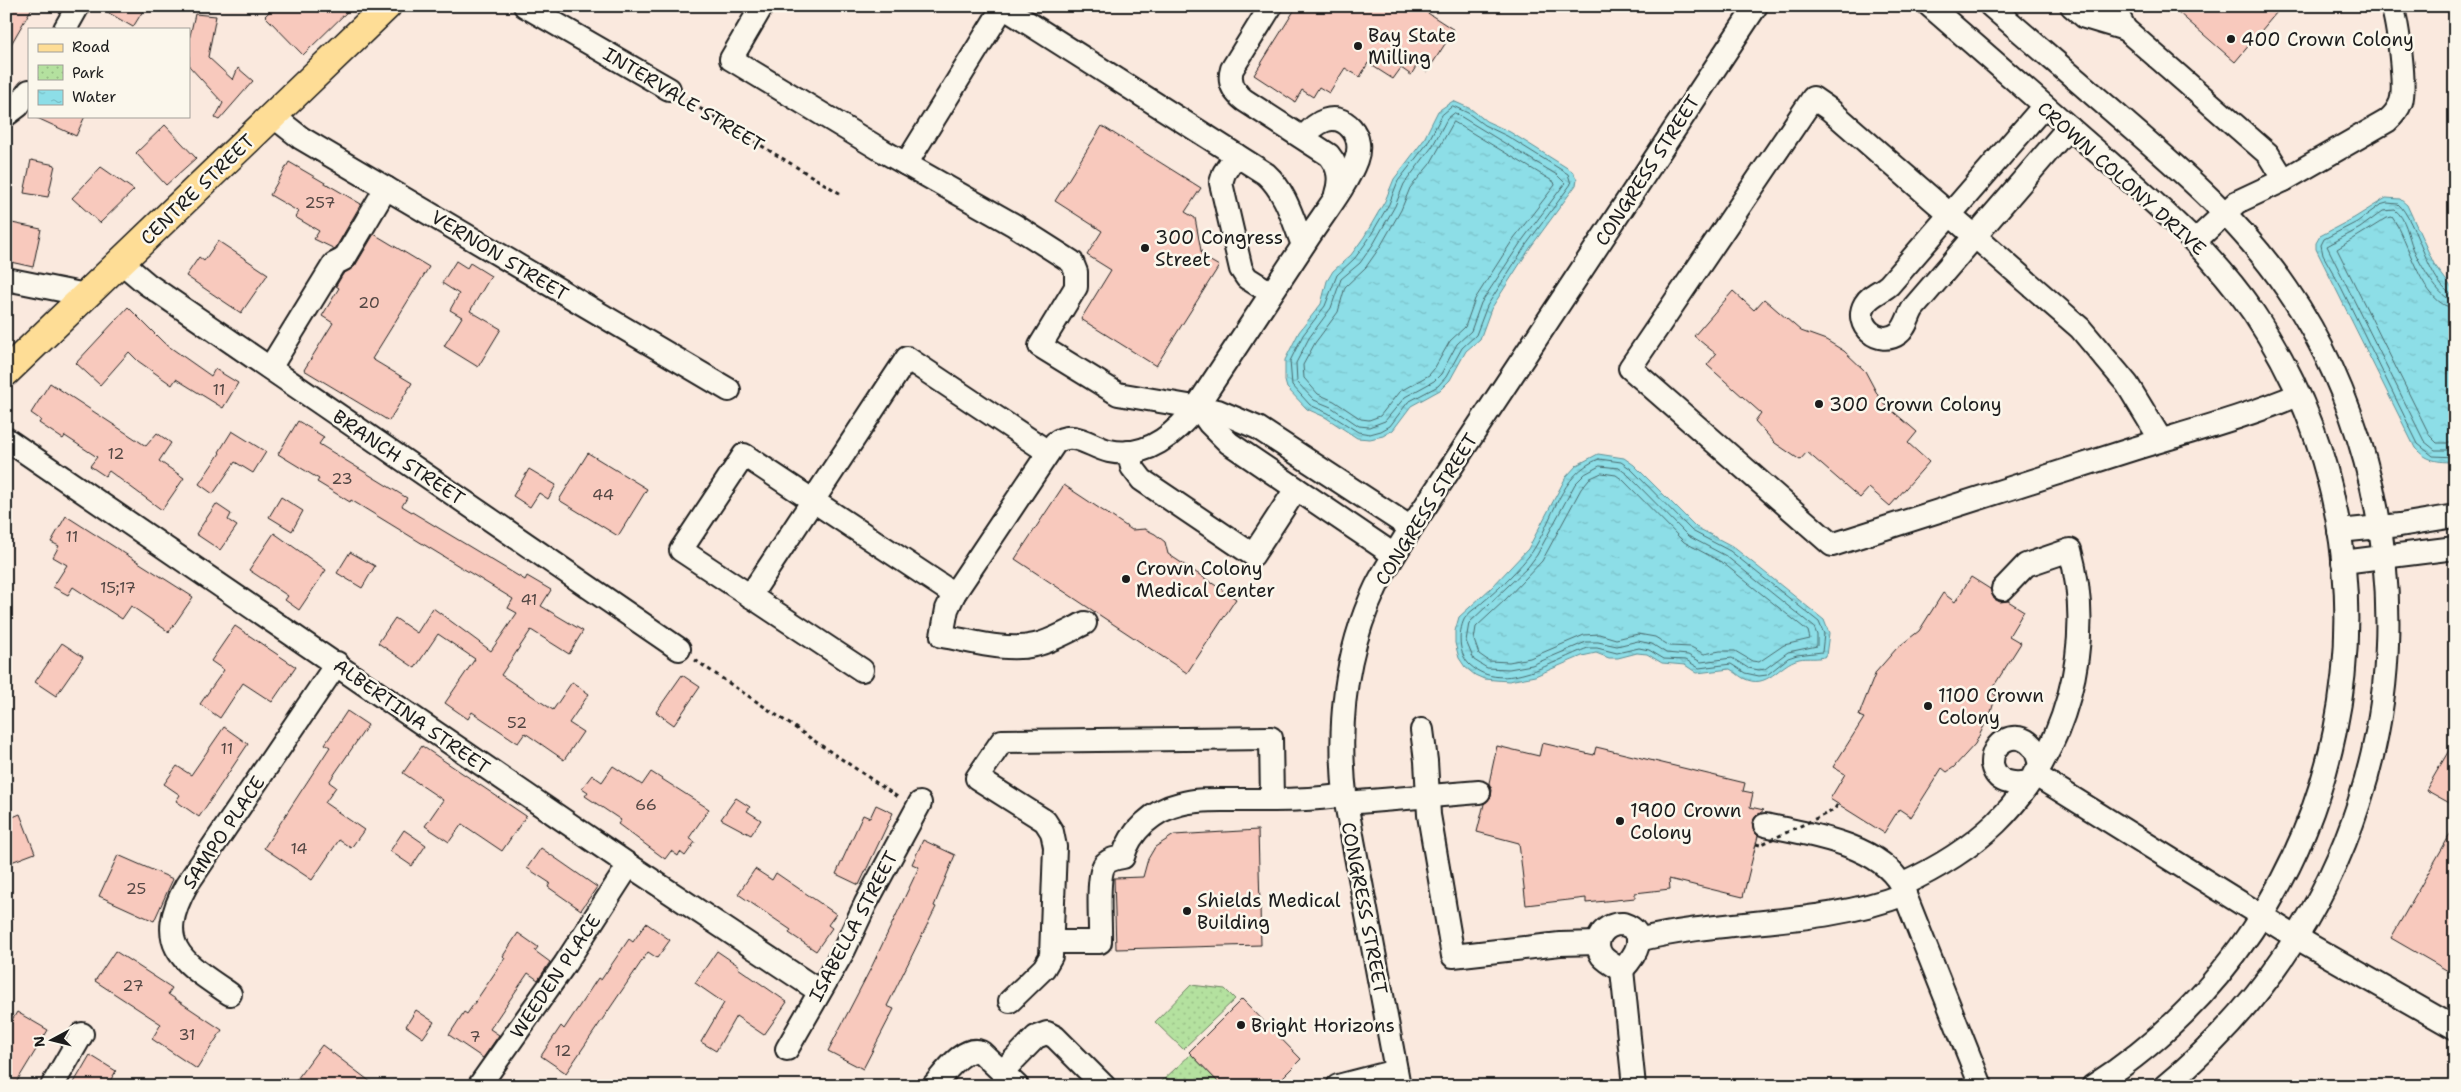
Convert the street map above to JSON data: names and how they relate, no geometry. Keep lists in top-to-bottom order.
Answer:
{
  "streets": {
    "main road": ["CENTRE STREET"],
    "street": [
      "INTERVALE STREET",
      "CONGRESS STREET",
      "CROWN COLONY DRIVE",
      "VERNON STREET",
      "BRANCH STREET",
      "ALBERTINA STREET",
      "SAMPO PLACE",
      "ISABELLA STREET",
      "WEEDEN PLACE"
    ]
  },
  "crossings": [
    ["CENTRE STREET", "VERNON STREET"],
    ["CENTRE STREET", "BRANCH STREET"],
    ["ALBERTINA STREET", "SAMPO PLACE"],
    ["ALBERTINA STREET", "ISABELLA STREET"],
    ["ALBERTINA STREET", "WEEDEN PLACE"]
  ],
  "places": [
    "400 Crown Colony",
    "Bay State Milling",
    "300 Congress Street",
    "300 Crown Colony",
    "Crown Colony Medical Center",
    "1100 Crown Colony",
    "1900 Crown Colony",
    "Shields Medical Building",
    "Bright Horizons"
  ],
  "house_numbers": [
    "257",
    "20",
    "11",
    "12",
    "23",
    "44",
    "11",
    "15;17",
    "41",
    "52",
    "11",
    "66",
    "14",
    "25",
    "27",
    "31",
    "7",
    "12"
  ],
  "legend": ["Road", "Park", "Water"],
  "north": "left"
}
